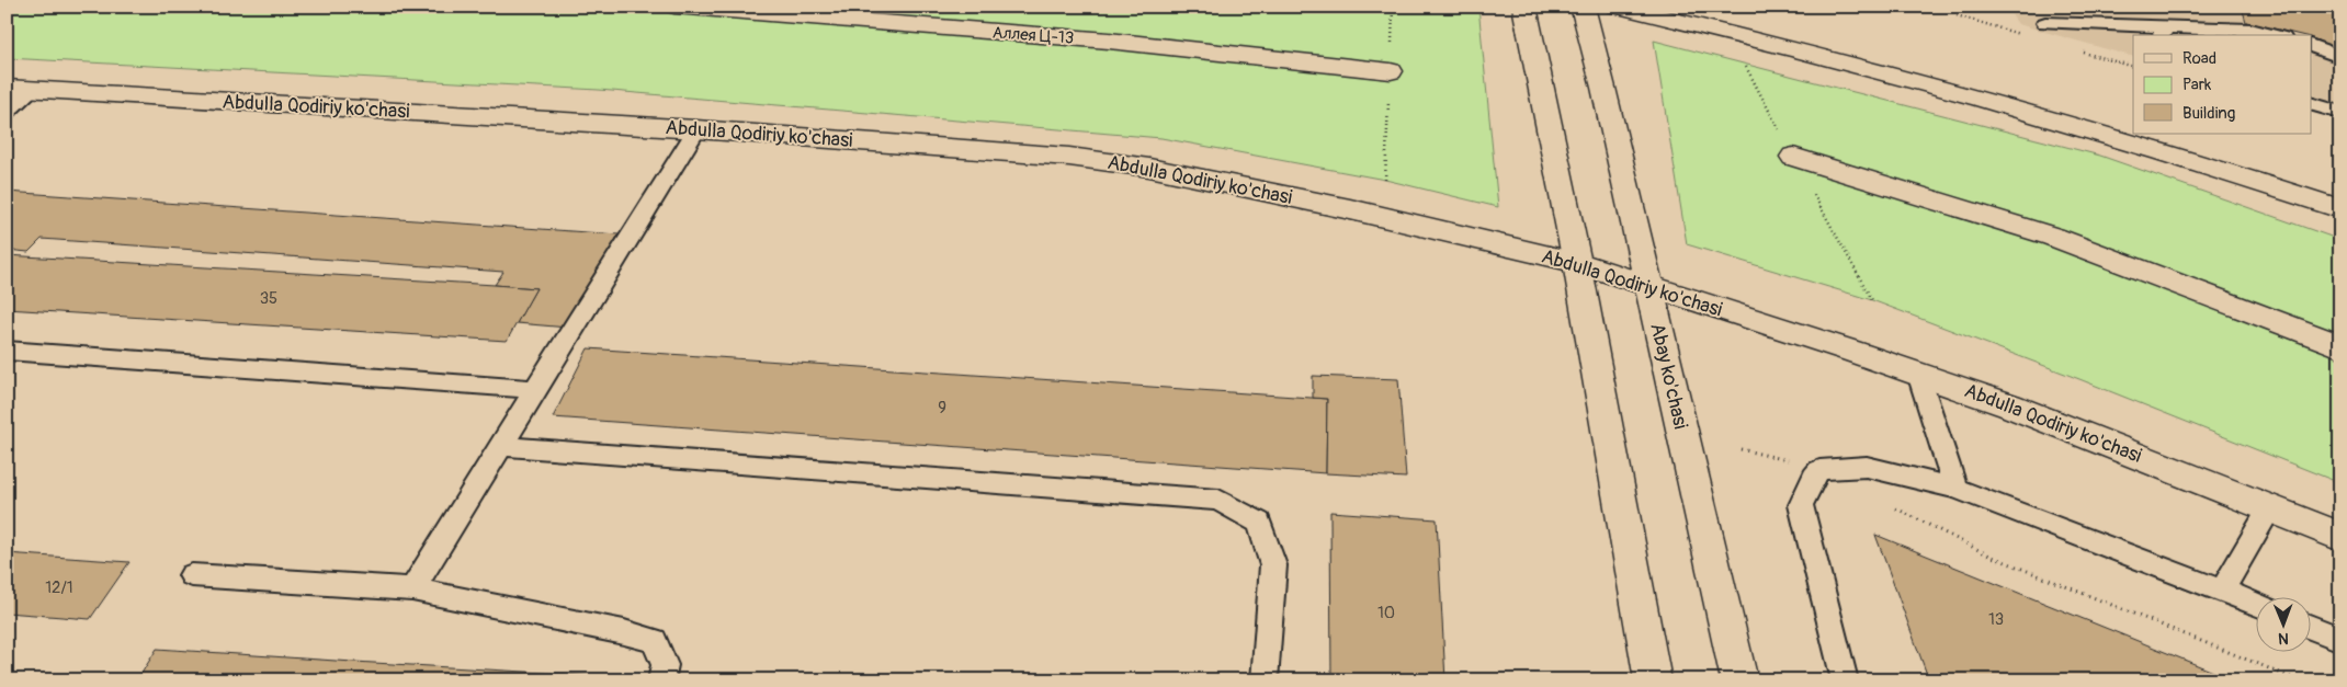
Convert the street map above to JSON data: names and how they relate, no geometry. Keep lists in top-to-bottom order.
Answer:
{
  "streets": {
    "main road": ["Аллея Ц-13", "Abdulla Qodiriy ko'chasi", "Abay ko'chasi"]
  },
  "crossings": [
    ["Abdulla Qodiriy ko'chasi", "Abay ko'chasi"]
  ],
  "house_numbers": [
    "35",
    "9",
    "12/1",
    "10",
    "13"
  ],
  "legend": ["Road", "Park", "Building"],
  "north": "bottom"
}
